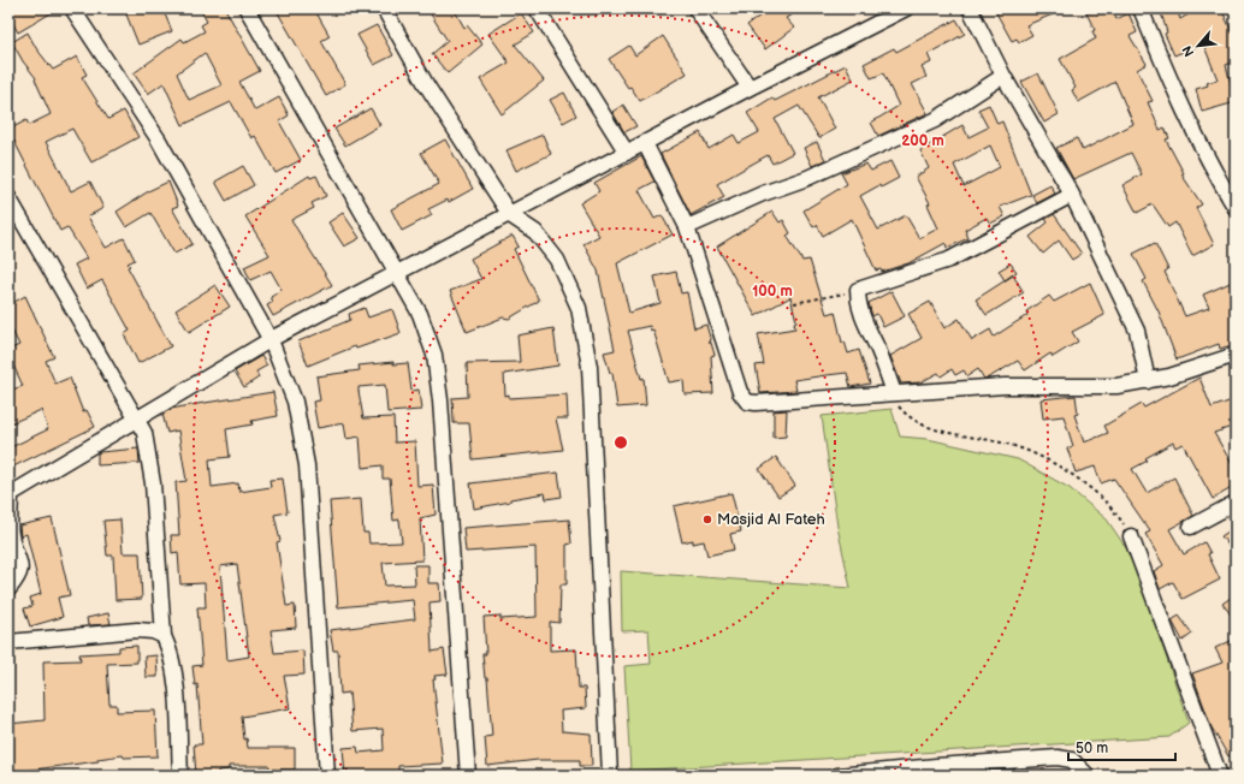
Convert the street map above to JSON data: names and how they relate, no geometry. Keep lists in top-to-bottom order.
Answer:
{
  "places": ["Masjid Al Fateh"],
  "scale_bar": "50 m",
  "north": "bottom left",
  "rings": ["200 m", "100 m"]
}
